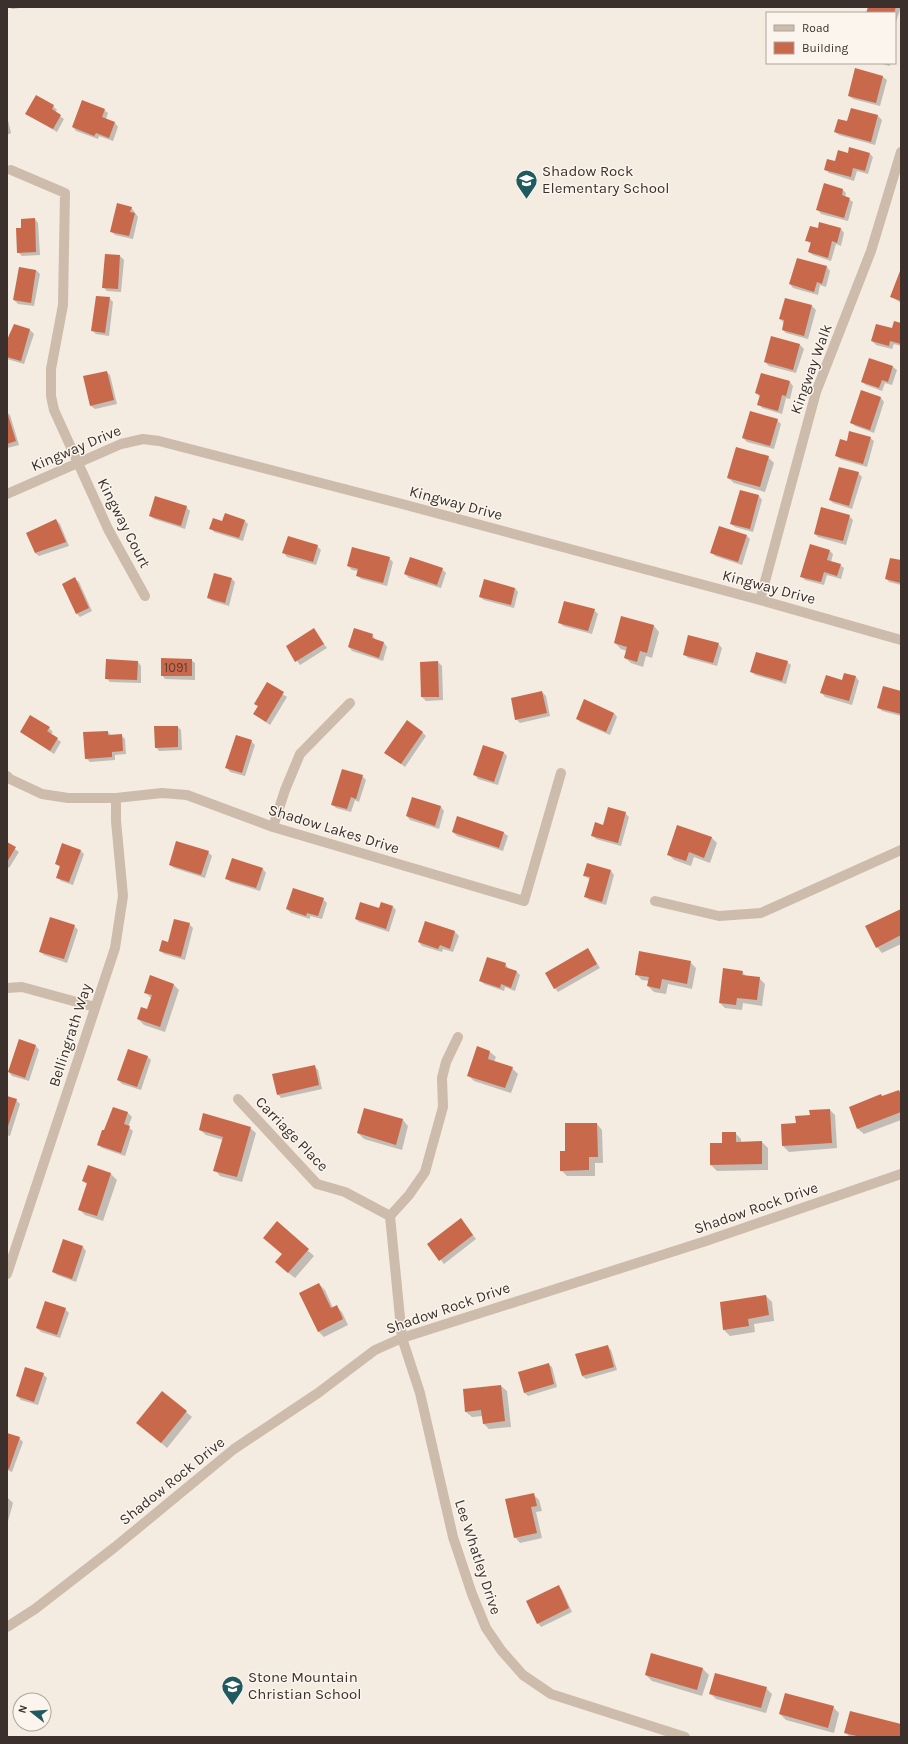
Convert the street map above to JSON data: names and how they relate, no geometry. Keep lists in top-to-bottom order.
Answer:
{
  "streets": {
    "street": [
      "Kingway Walk",
      "Kingway Drive",
      "Kingway Court",
      "Shadow Lakes Drive",
      "Bellingrath Way",
      "Carriage Place",
      "Shadow Rock Drive",
      "Lee Whatley Drive"
    ]
  },
  "crossings": [
    ["Kingway Walk", "Kingway Drive"],
    ["Kingway Drive", "Kingway Court"],
    ["Shadow Lakes Drive", "Bellingrath Way"],
    ["Shadow Rock Drive", "Lee Whatley Drive"]
  ],
  "places": {
    "school or university": ["Shadow Rock Elementary School", "Stone Mountain Christian School"]
  },
  "house_numbers": ["1091"],
  "legend": ["Road", "Building"],
  "north": "left"
}
